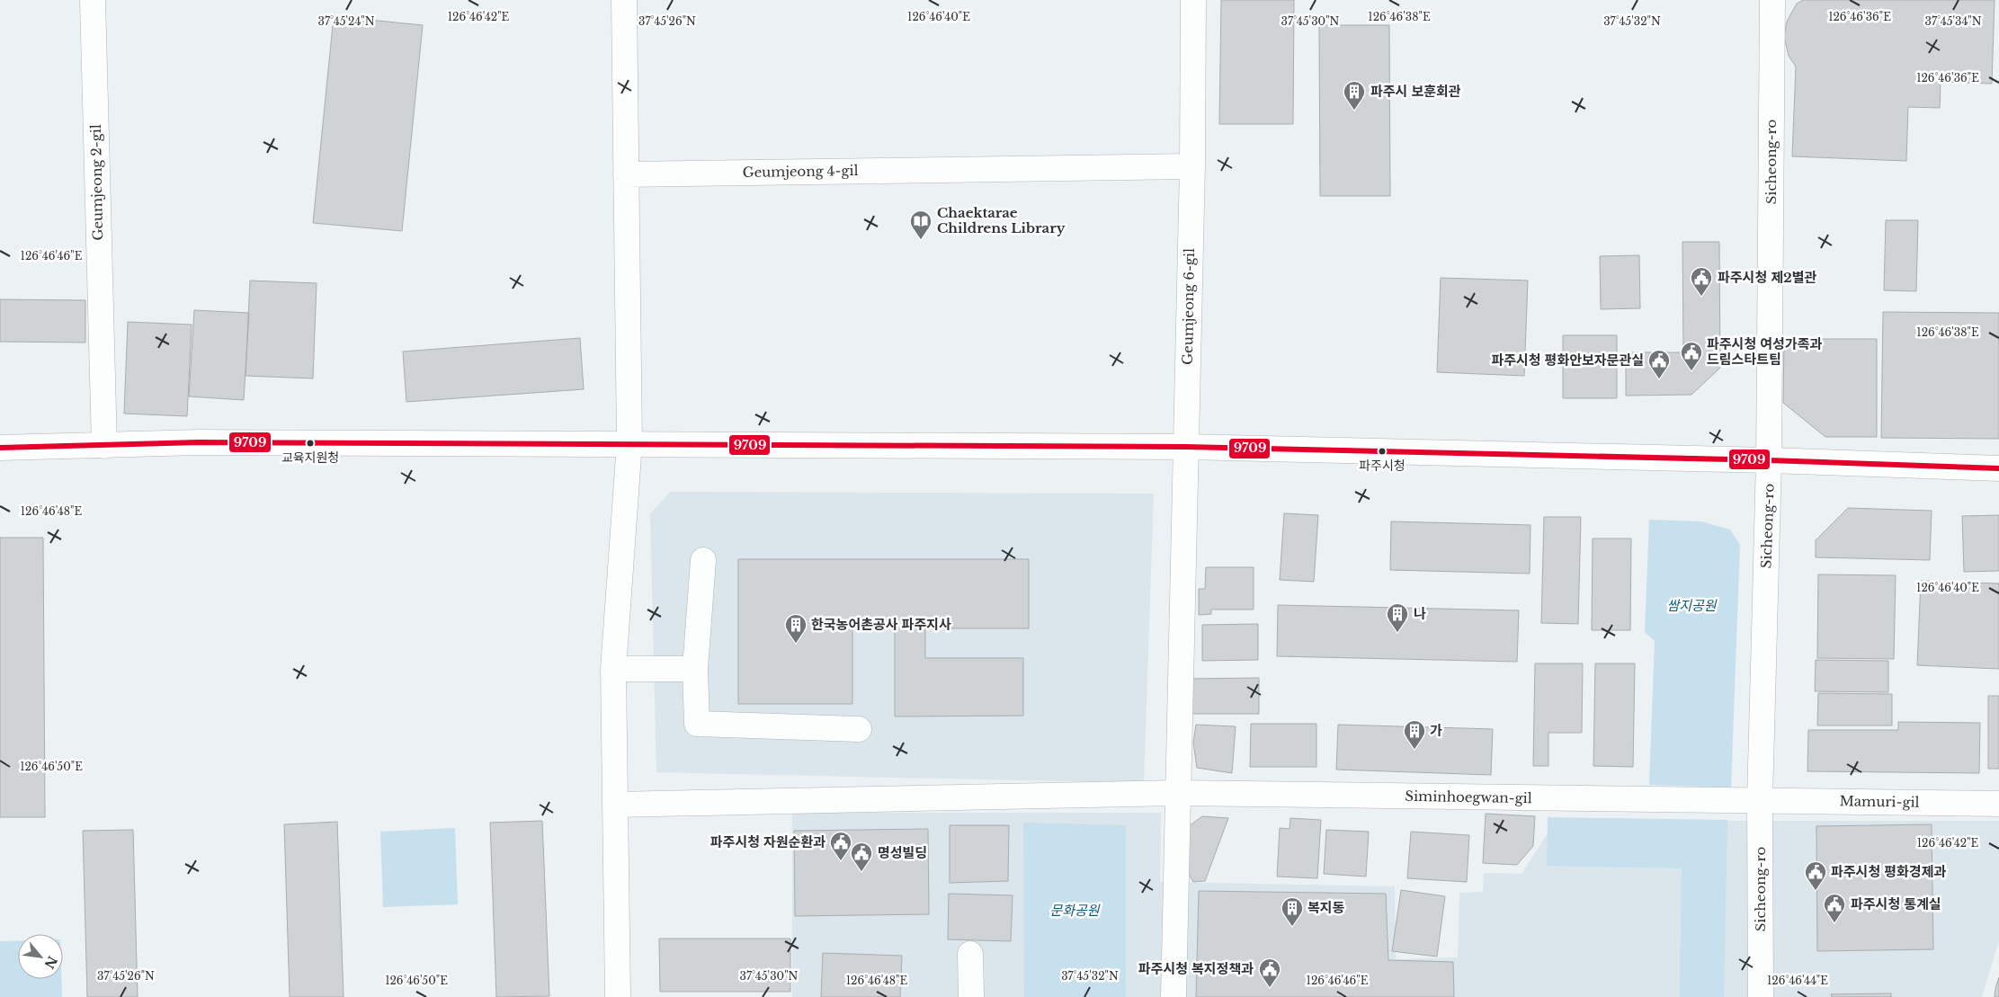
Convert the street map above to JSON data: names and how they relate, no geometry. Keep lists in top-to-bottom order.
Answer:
{
  "streets": {
    "street": [
      "Sicheong-ro",
      "Geumjeong 4-gil",
      "Geumjeong 2-gil",
      "Geumjeong 6-gil",
      "Siminhoegwan-gil",
      "Mamuri-gil"
    ]
  },
  "crossings": [
    ["Sicheong-ro", "Siminhoegwan-gil"],
    ["Sicheong-ro", "Mamuri-gil"],
    ["Geumjeong 4-gil", "Geumjeong 6-gil"],
    ["Geumjeong 6-gil", "Siminhoegwan-gil"],
    ["Siminhoegwan-gil", "Mamuri-gil"]
  ],
  "parks": ["쌈지공원", "문화공원"],
  "places": {
    "building": [
      "파주시 보훈회관",
      "나",
      "한국농어촌공사 파주지사",
      "가",
      "복지동"
    ],
    "library": ["Chaektarae Childrens Library"],
    "public building": [
      "파주시청 제2별관",
      "파주시청 여성가족과 드림스타트팀",
      "파주시청 평화안보자문관실",
      "파주시청 자원순환과",
      "명성빌딩",
      "파주시청 평화경제과",
      "파주시청 통계실",
      "파주시청 복지정책과"
    ],
    "other": ["교육지원청", "파주시청"]
  },
  "lines": ["transit line 9709"],
  "north": "bottom right",
  "coordinates": [
    "126°46'42\"E",
    "126°46'40\"E",
    "126°46'38\"E",
    "126°46'36\"E",
    "37°45'24\"N",
    "37°45'26\"N",
    "37°45'30\"N",
    "37°45'32\"N",
    "37°45'34\"N",
    "126°46'46\"E",
    "126°46'48\"E",
    "126°46'50\"E",
    "126°46'44\"E"
  ]
}
